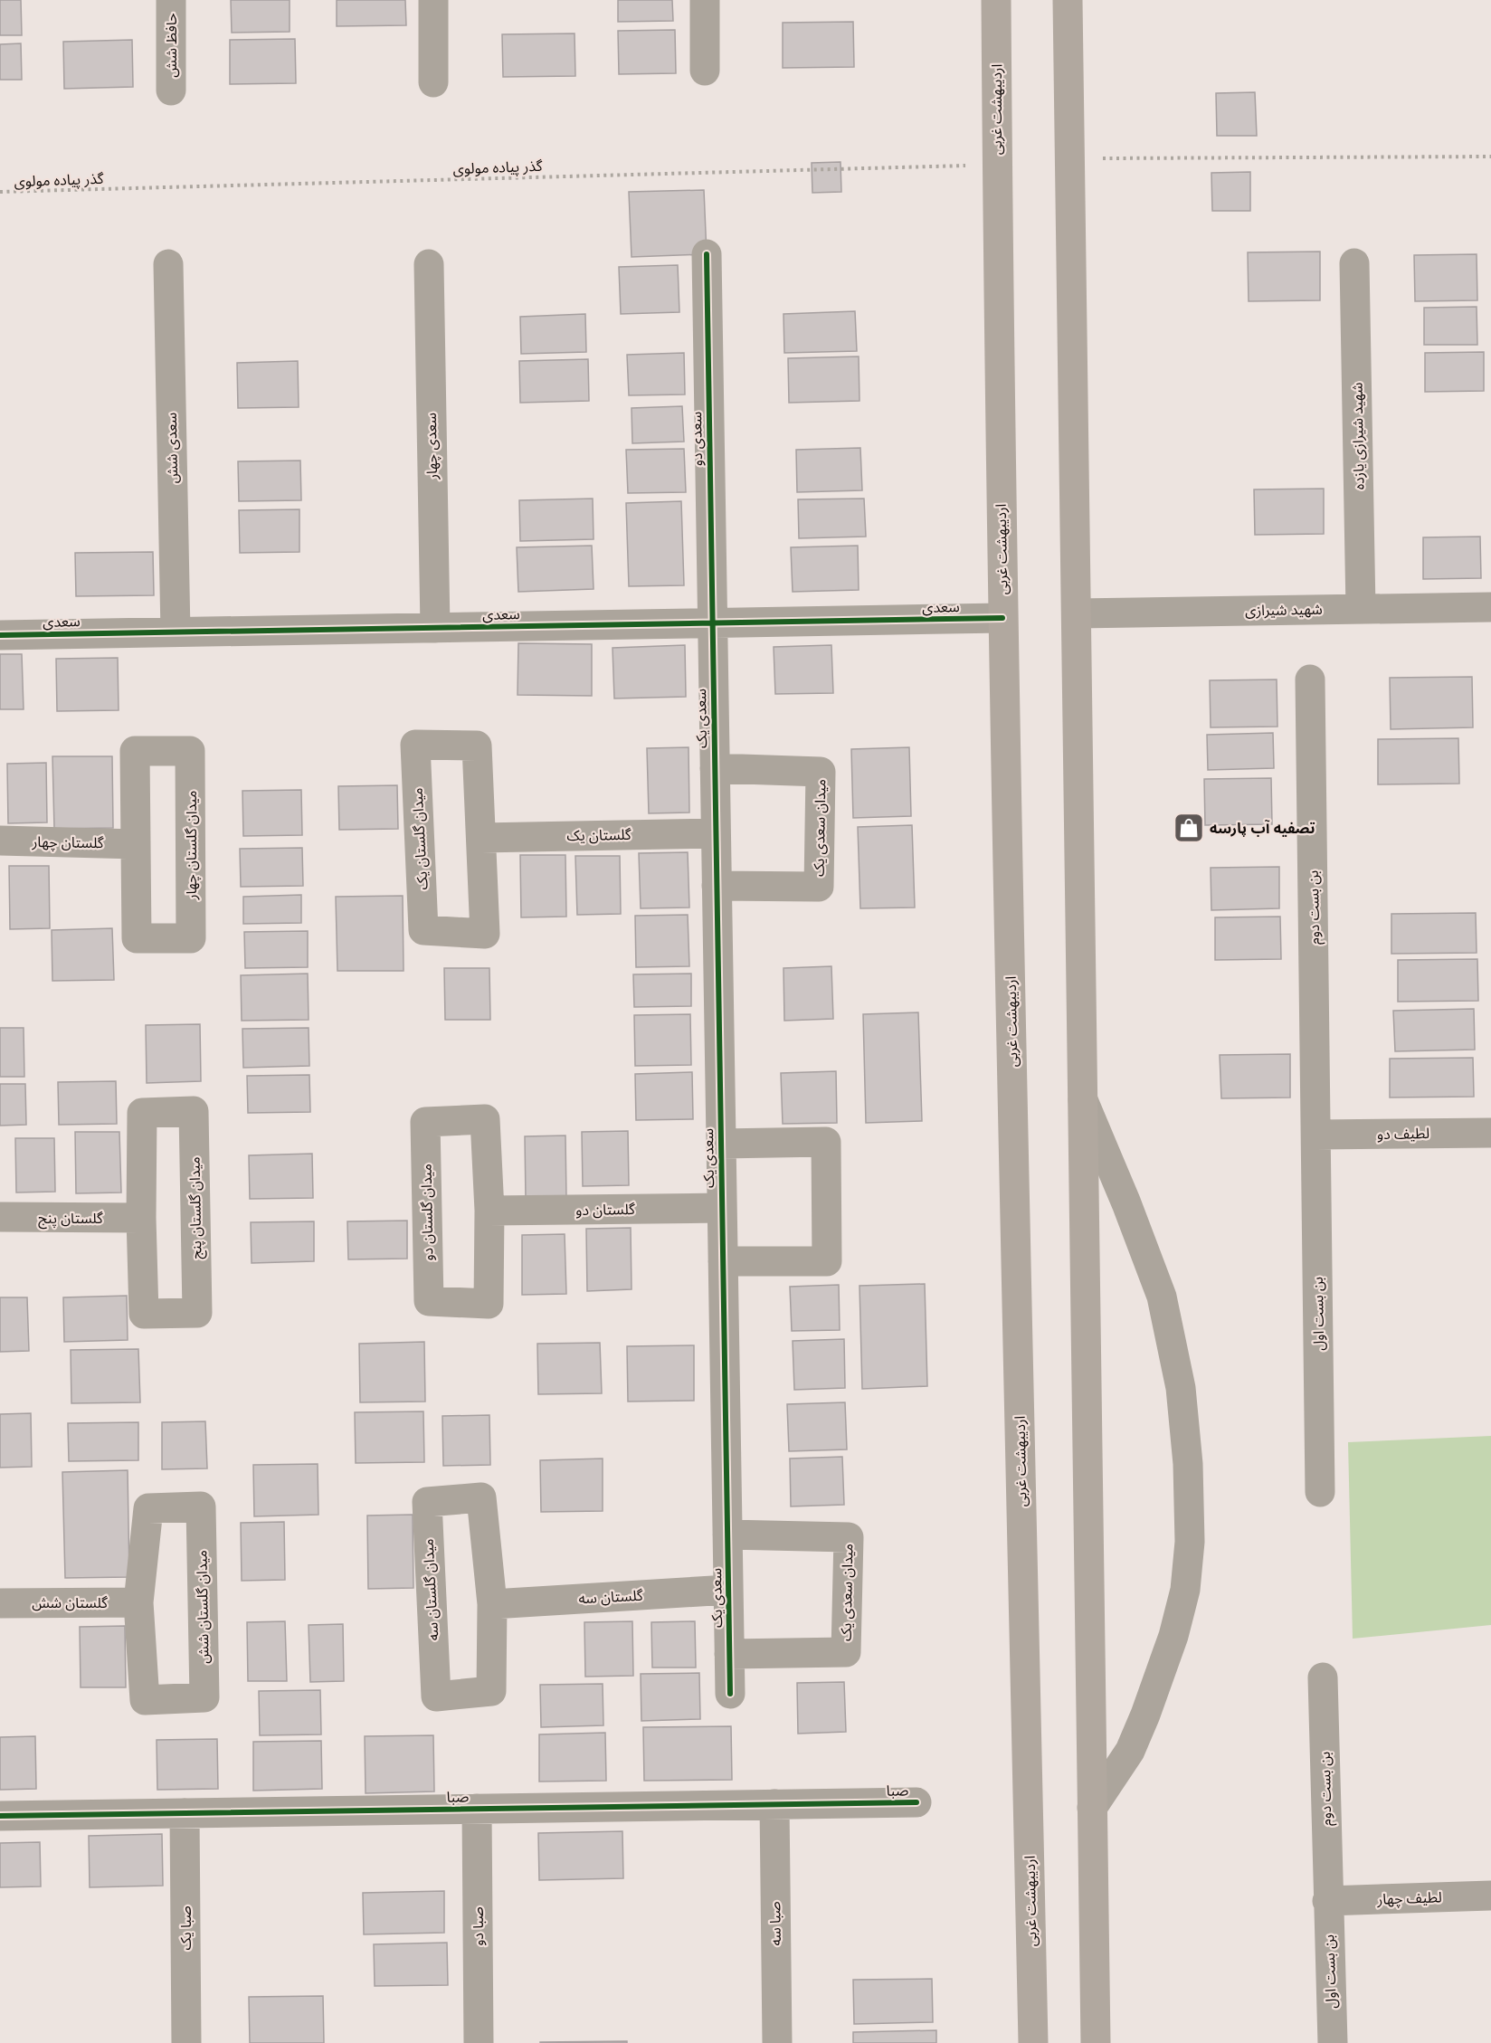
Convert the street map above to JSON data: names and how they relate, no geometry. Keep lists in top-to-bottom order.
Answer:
{
  "streets": {
    "main road": ["اردیبهشت غربی"],
    "street": [
      "حافظ شش",
      "شهید شیرازی یازده",
      "سعدی دو",
      "سعدی چهار",
      "سعدی شش",
      "سعدی",
      "شهید شیرازی",
      "سعدی یک",
      "میدان سعدی یک",
      "گلستان یک",
      "میدان گلستان یک",
      "گلستان چهار",
      "میدان گلستان چهار",
      "بن بست دوم",
      "لطیف دو",
      "میدان گلستان پنج",
      "گلستان دو",
      "میدان گلستان دو",
      "گلستان پنج",
      "بن بست اول",
      "میدان گلستان سه",
      "گلستان سه",
      "گلستان شش",
      "میدان گلستان شش",
      "صبا",
      "لطیف چهار",
      "صبا سه",
      "صبا دو",
      "صبا یک"
    ],
    "path": ["گذر پیاده مولوی"]
  },
  "crossings": [
    ["اردیبهشت غربی", "گذر پیاده مولوی"],
    ["اردیبهشت غربی", "سعدی"],
    ["شهید شیرازی یازده", "شهید شیرازی"],
    ["سعدی دو", "سعدی"],
    ["سعدی دو", "سعدی یک"],
    ["سعدی چهار", "سعدی"],
    ["سعدی شش", "سعدی"],
    ["سعدی", "سعدی یک"],
    ["سعدی یک", "میدان سعدی یک"],
    ["سعدی یک", "گلستان یک"],
    ["سعدی یک", "گلستان دو"],
    ["سعدی یک", "گلستان سه"],
    ["گلستان یک", "میدان گلستان یک"],
    ["گلستان چهار", "میدان گلستان چهار"],
    ["بن بست دوم", "لطیف دو"],
    ["بن بست دوم", "بن بست اول"],
    ["بن بست دوم", "لطیف چهار"],
    ["لطیف دو", "بن بست اول"],
    ["میدان گلستان پنج", "گلستان پنج"],
    ["گلستان دو", "میدان گلستان دو"],
    ["بن بست اول", "لطیف چهار"],
    ["میدان گلستان سه", "گلستان سه"],
    ["گلستان شش", "میدان گلستان شش"],
    ["صبا", "صبا سه"],
    ["صبا", "صبا دو"],
    ["صبا", "صبا یک"]
  ],
  "places": {
    "shop": ["تصفیه آب پارسه"]
  }
}
